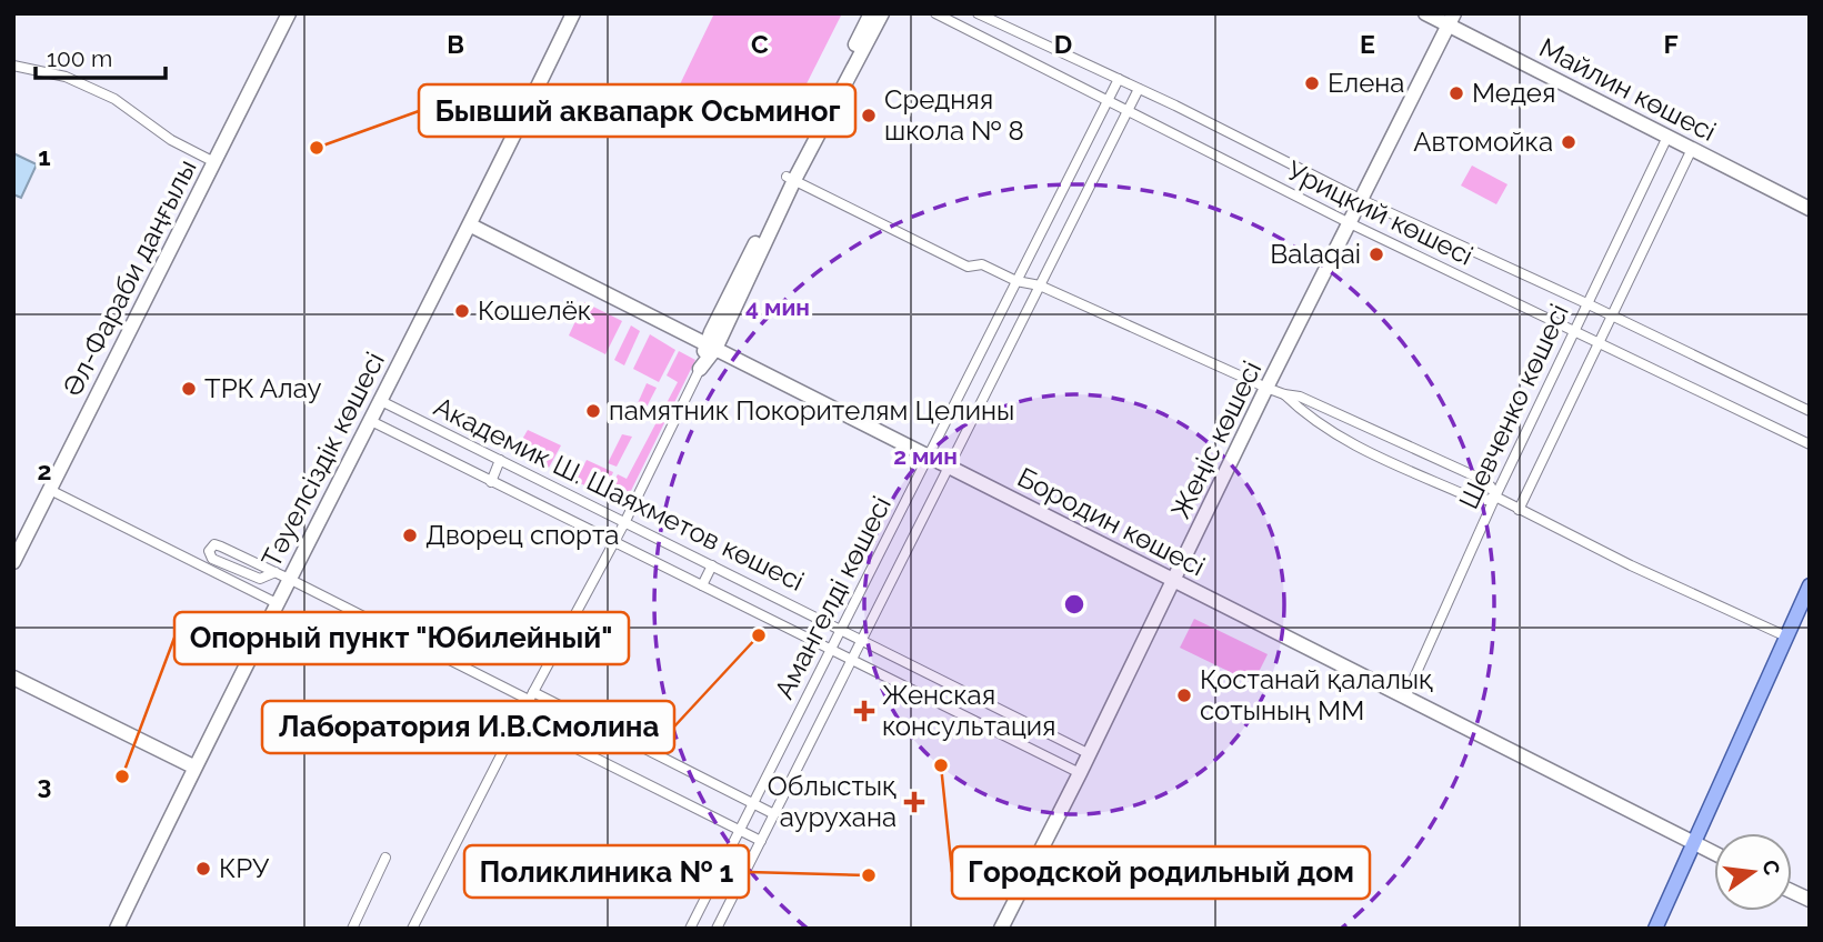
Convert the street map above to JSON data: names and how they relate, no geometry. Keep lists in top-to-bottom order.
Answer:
{
  "streets": {
    "street": [
      "Майлин көшесі",
      "Урицкий көшесі",
      "Әл-Фараби даңғылы",
      "Шевченко көшесі",
      "Жеңіс көшесі",
      "Тәуелсіздік көшесі",
      "Академик Ш. Шаяхметов көшесі",
      "Бородин көшесі",
      "Амангелді көшесі"
    ]
  },
  "crossings": [
    ["Майлин көшесі", "Шевченко көшесі"],
    ["Майлин көшесі", "Жеңіс көшесі"],
    ["Урицкий көшесі", "Шевченко көшесі"],
    ["Урицкий көшесі", "Жеңіс көшесі"],
    ["Урицкий көшесі", "Амангелді көшесі"],
    ["Шевченко көшесі", "Бородин көшесі"],
    ["Жеңіс көшесі", "Академик Ш. Шаяхметов көшесі"],
    ["Жеңіс көшесі", "Бородин көшесі"],
    ["Тәуелсіздік көшесі", "Академик Ш. Шаяхметов көшесі"],
    ["Тәуелсіздік көшесі", "Бородин көшесі"],
    ["Академик Ш. Шаяхметов көшесі", "Амангелді көшесі"],
    ["Бородин көшесі", "Амангелді көшесі"]
  ],
  "places": {
    "other": [
      "Елена",
      "Медея",
      "Средняя школа № 8",
      "Автомойка",
      "Бывший аквапарк Осьминог",
      "Balaqai",
      "Кошелёк",
      "ТРК Алау",
      "памятник Покорителям Целины",
      "Дворец спорта",
      "Лаборатория И.В.Смолина",
      "Қостанай қалалық сотының ММ",
      "Городской родильный дом",
      "Опорный пункт \"Юбилейный\"",
      "КРУ",
      "Поликлиника № 1"
    ],
    "health": ["Женская консультация", "Облыстық аурухана"]
  },
  "scale_bar": "100 m",
  "north": "right",
  "grid": {
    "columns": [
      "B",
      "C",
      "D",
      "E",
      "F"
    ],
    "rows": ["1", "2", "3"]
  },
  "rings": ["4 мин", "2 мин"]
}
